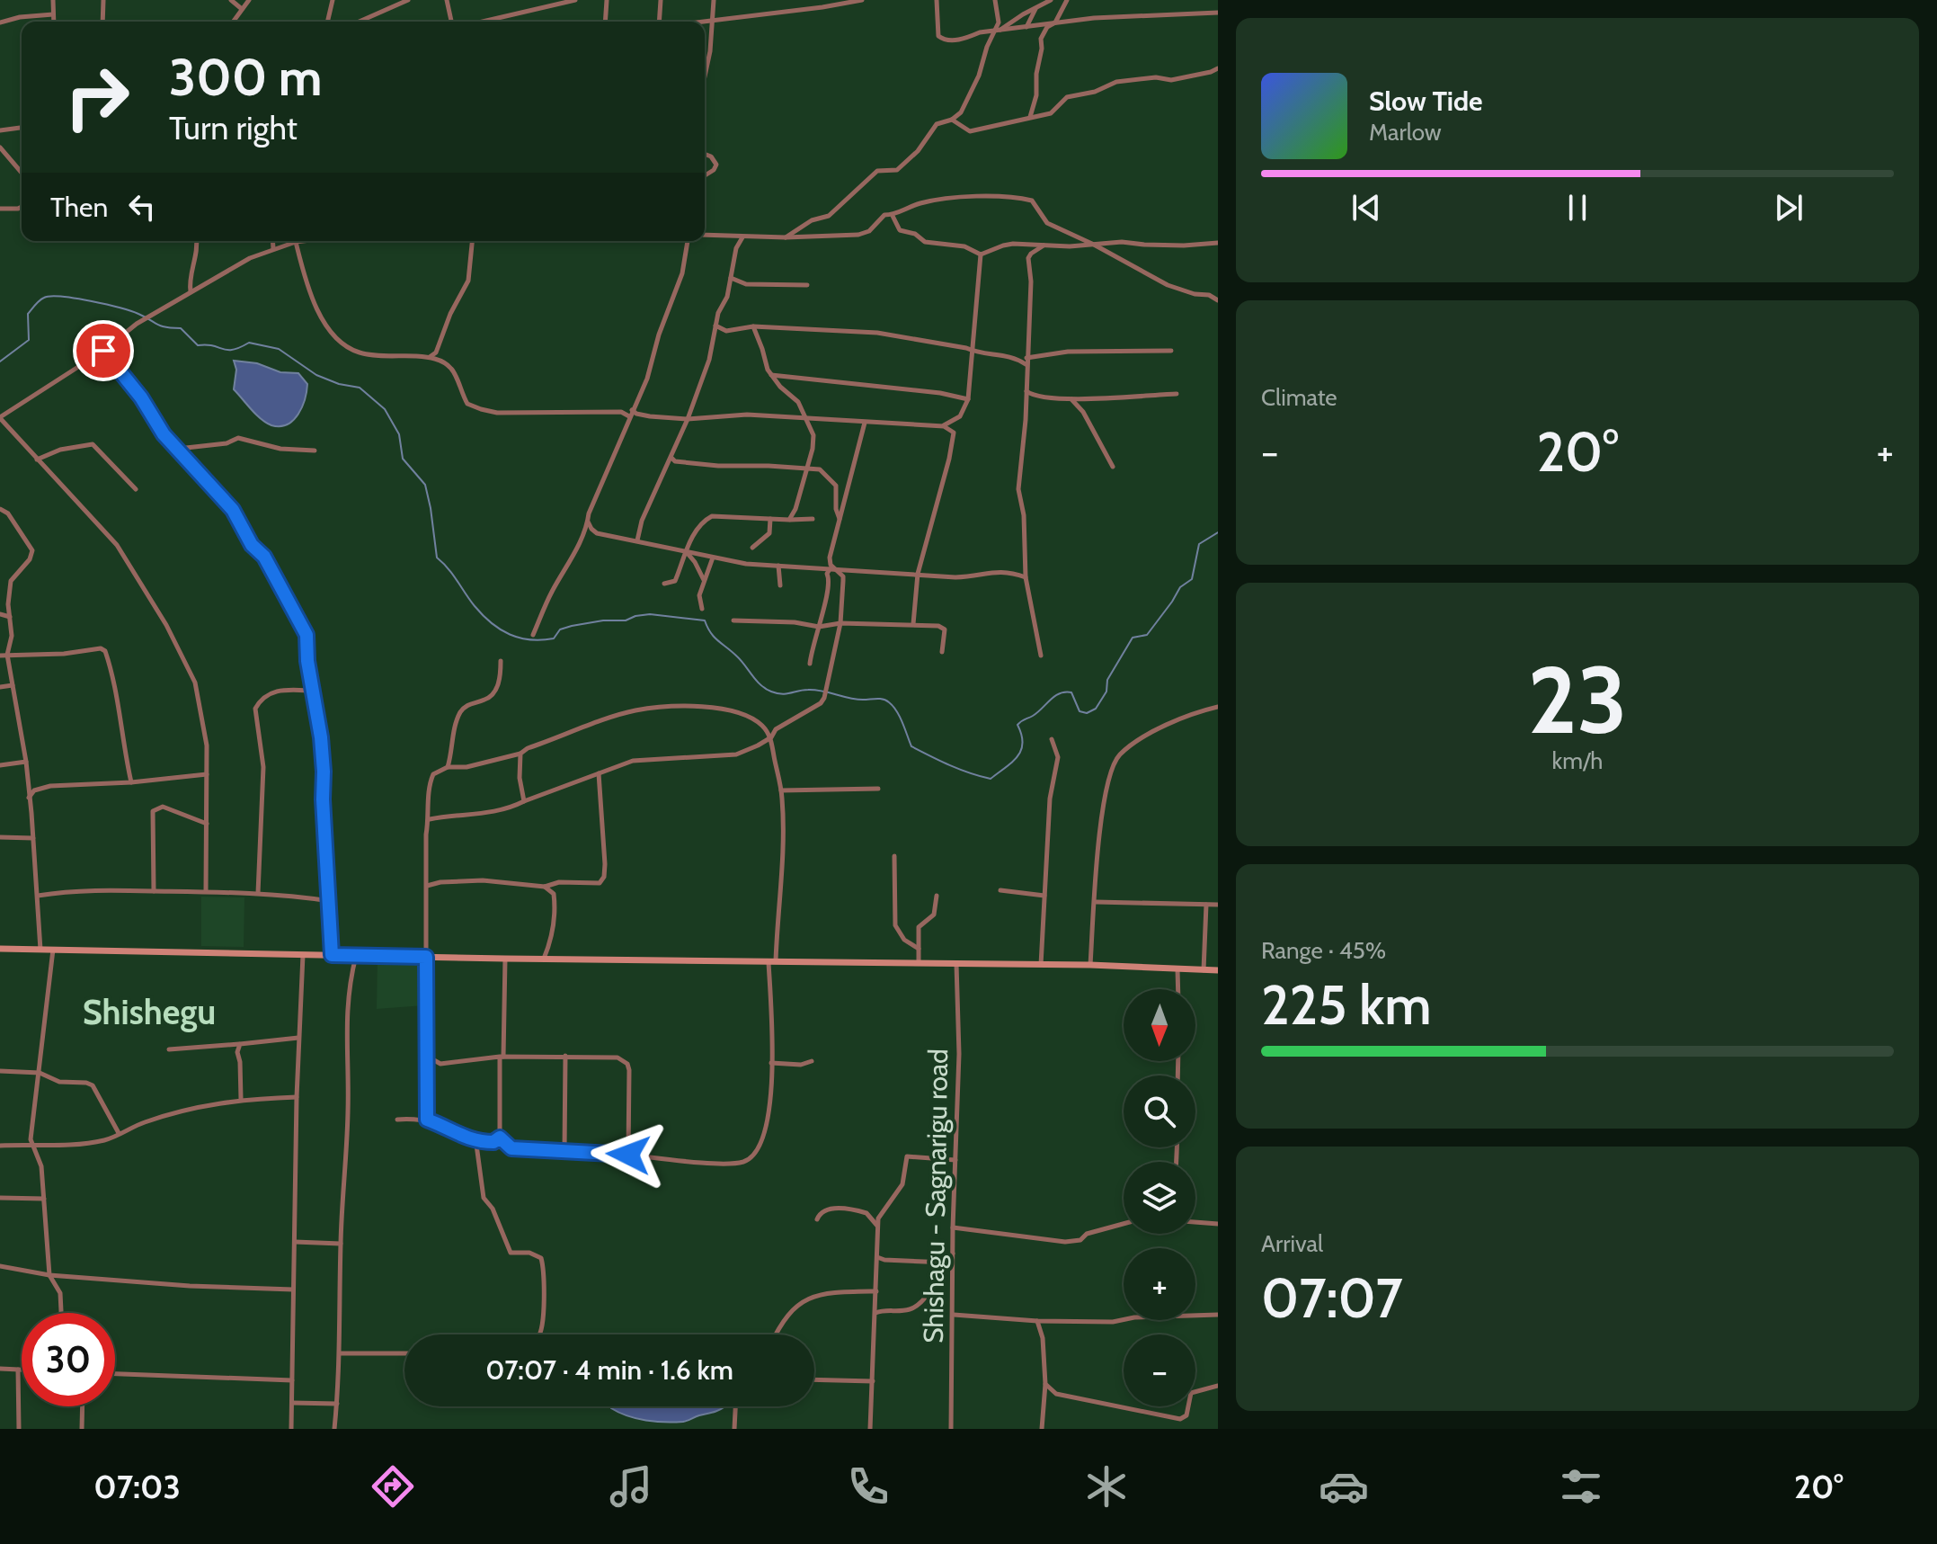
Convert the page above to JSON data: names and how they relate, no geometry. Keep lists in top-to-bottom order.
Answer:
{
  "streets": {
    "street": ["Shishagu - Sagnarigu road"]
  },
  "districts": ["Shishegu"],
  "north": "bottom",
  "page": {
    "turn": ["300 m", "Turn right"],
    "song": ["Slow Tide", "Marlow"],
    "then": "Then",
    "tile": [
      "Climate",
      ["23", "km/h"],
      ["Range · 45%", "225 km"],
      ["Arrival", "07:07"]
    ],
    "heat": ["−", "20°", "+"],
    "map_buttons": ["+", "−"],
    "limit": "30",
    "trip": "07:07 · 4 min · 1.6 km",
    "tabs": ["07:03", "20°"]
  }
}
